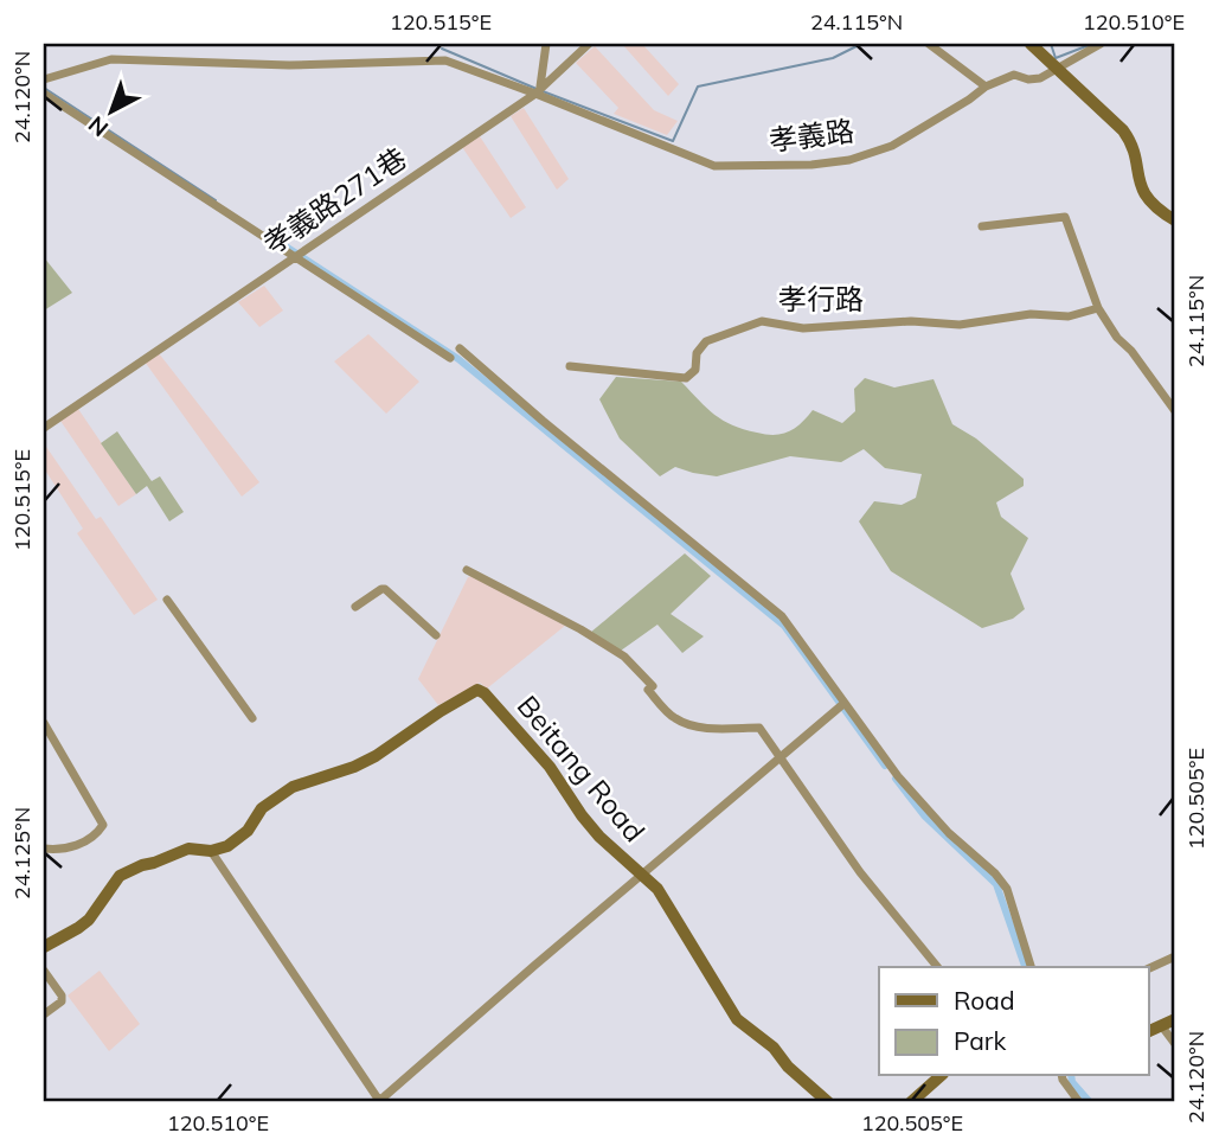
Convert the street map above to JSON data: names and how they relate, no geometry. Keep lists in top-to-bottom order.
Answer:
{
  "streets": {
    "street": [
      "孝義路",
      "孝義路271巷",
      "孝行路",
      "Beitang Road"
    ]
  },
  "crossings": [
    ["孝義路", "孝義路271巷"]
  ],
  "legend": ["Road", "Park"],
  "north": "bottom left",
  "coordinates": [
    "120.515°E",
    "24.115°N",
    "120.510°E",
    "24.120°N",
    "120.505°E",
    "24.125°N"
  ]
}
